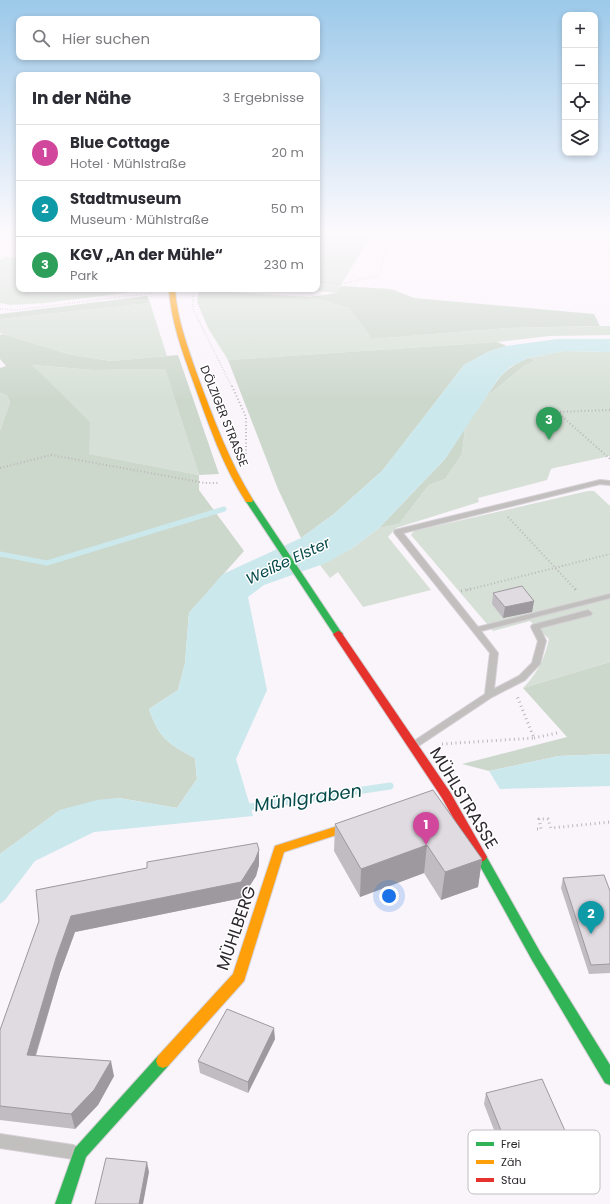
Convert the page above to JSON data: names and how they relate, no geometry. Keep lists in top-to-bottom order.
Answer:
{
  "streets": {
    "street": ["DÖLZIGER STRASSE", "MÜHLSTRASSE", "MÜHLBERG"]
  },
  "crossings": [
    ["DÖLZIGER STRASSE", "MÜHLSTRASSE"]
  ],
  "water": ["Weiße Elster", "Mühlgraben"],
  "legend": ["Frei", "Zäh", "Stau"],
  "page": {
    "map_buttons": ["+", "−"],
    "search": "Hier suchen",
    "heading": ["In der Nähe", "3 Ergebnisse"],
    "list": [
      {
        "mark": "1",
        "name": "Blue Cottage",
        "note": "Hotel · Mühlstraße",
        "value": "20 m"
      },
      {
        "mark": "2",
        "name": "Stadtmuseum",
        "note": "Museum · Mühlstraße",
        "value": "50 m"
      },
      {
        "mark": "3",
        "name": "KGV „An der Mühle“",
        "note": "Park",
        "value": "230 m"
      }
    ],
    "pins": ["3", "1", "2"]
  }
}
